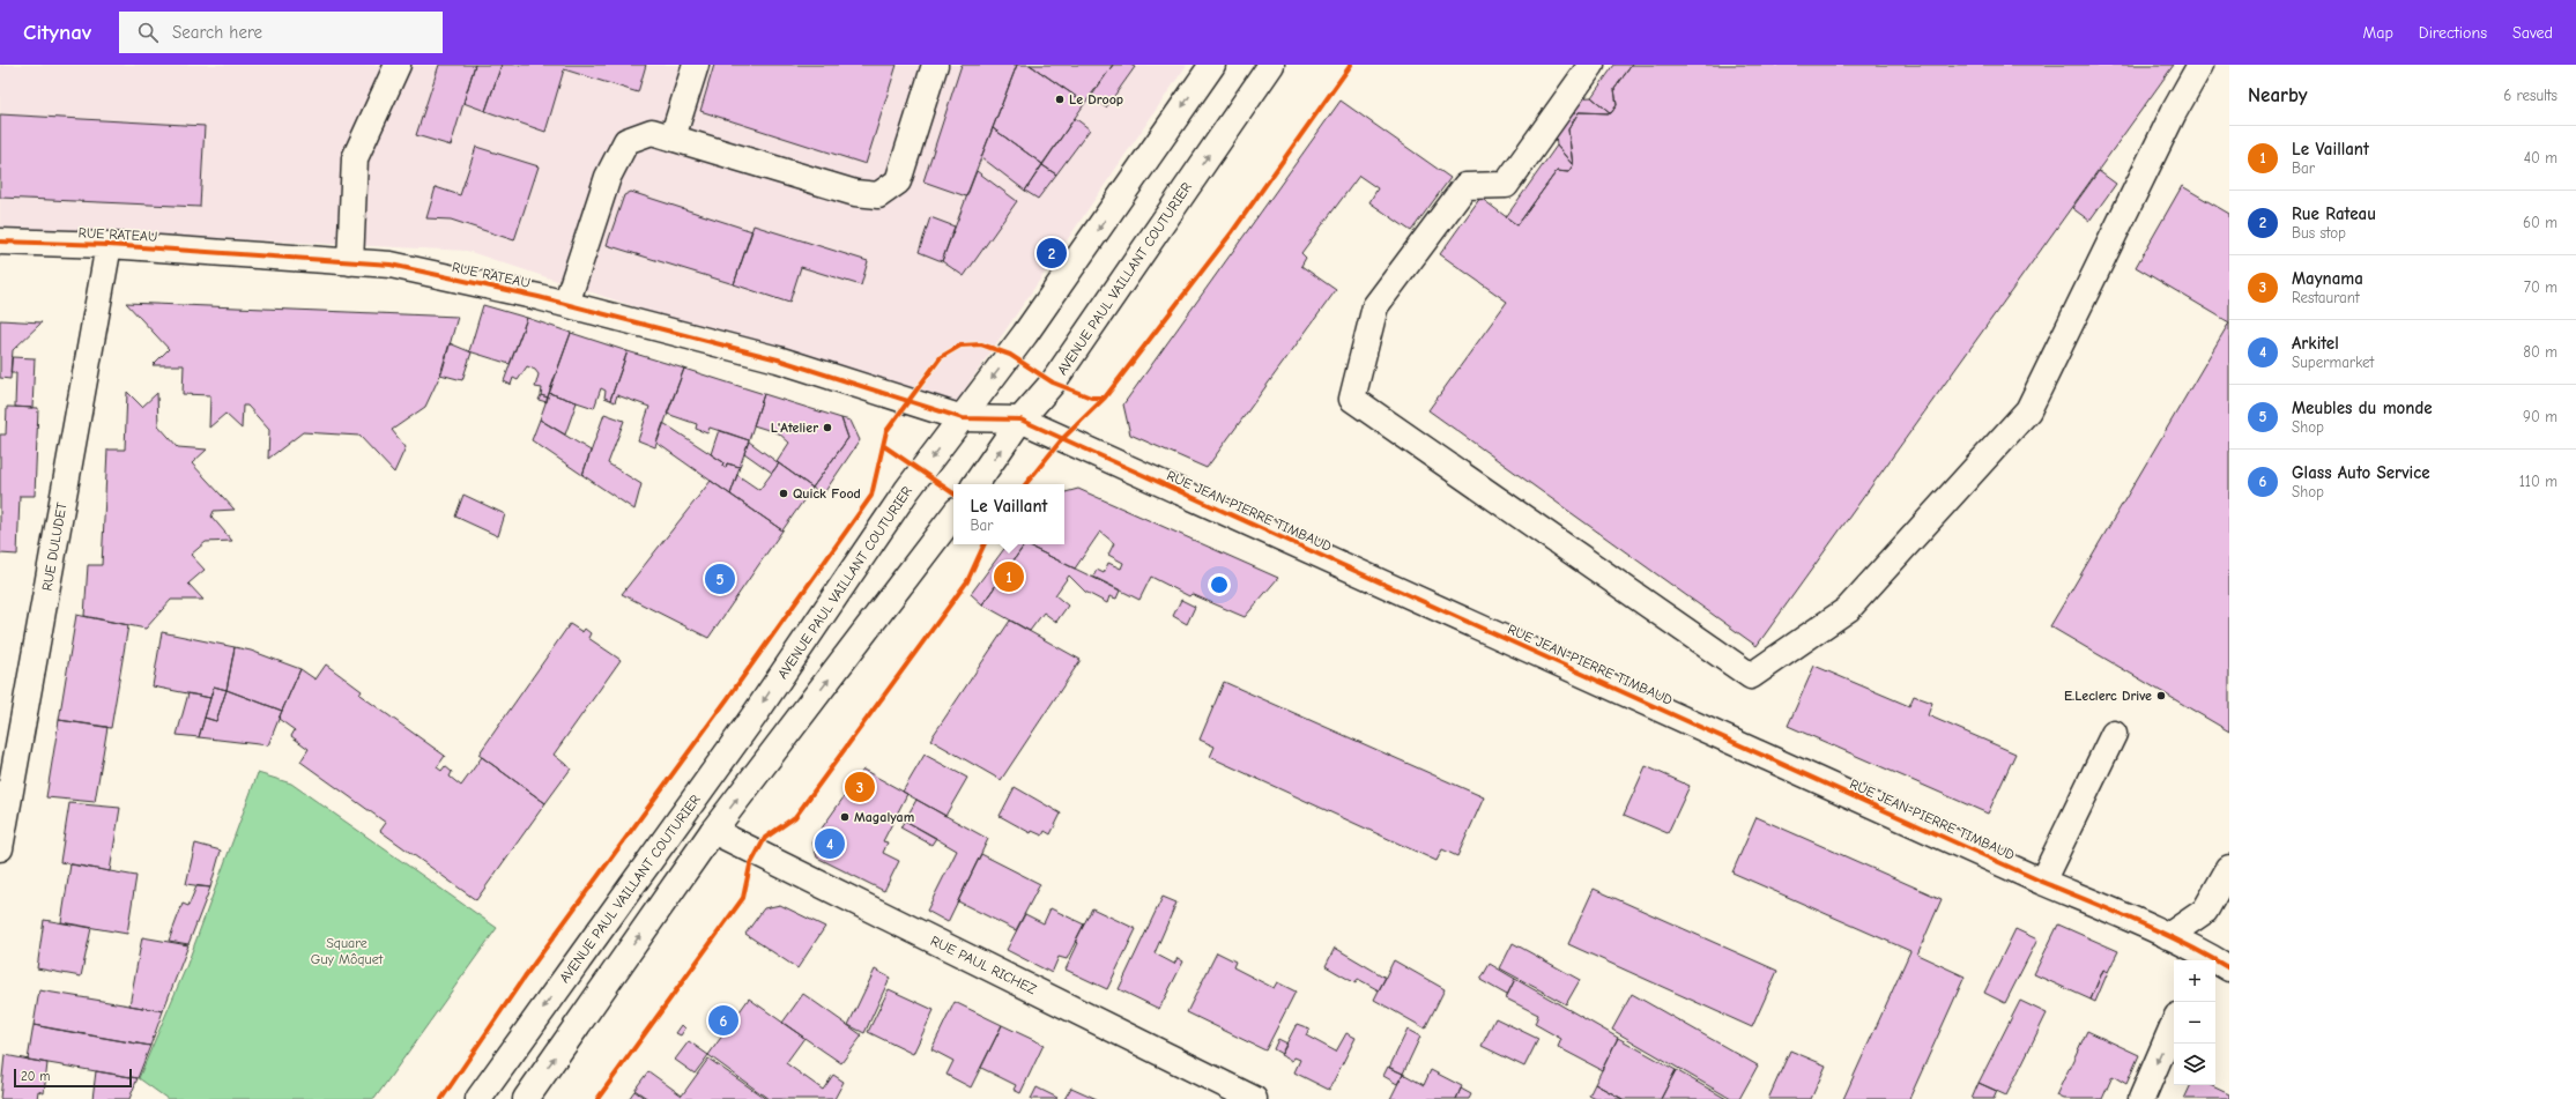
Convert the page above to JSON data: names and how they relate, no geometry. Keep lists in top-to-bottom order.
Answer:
{
  "streets": {
    "street": [
      "RUE RATEAU",
      "AVENUE PAUL VAILLANT COUTURIER",
      "RUE JEAN-PIERRE TIMBAUD",
      "RUE DULUDET",
      "RUE PAUL RICHEZ"
    ]
  },
  "crossings": [
    ["RUE RATEAU", "AVENUE PAUL VAILLANT COUTURIER"],
    ["RUE RATEAU", "RUE JEAN-PIERRE TIMBAUD"],
    ["RUE RATEAU", "RUE DULUDET"],
    ["AVENUE PAUL VAILLANT COUTURIER", "RUE JEAN-PIERRE TIMBAUD"]
  ],
  "parks": ["Square Guy Môquet"],
  "places": [
    "Le Droop",
    "L'Atelier",
    "Quick Food",
    "E.Leclerc Drive",
    "Magalyam"
  ],
  "scale_bar": "20 m",
  "page": {
    "header": "Citynav",
    "search": "Search here",
    "nav": ["Map", "Directions", "Saved"],
    "heading": ["Nearby", "6 results"],
    "list": [
      {
        "mark": "1",
        "name": "Le Vaillant",
        "note": "Bar",
        "value": "40 m"
      },
      {
        "mark": "2",
        "name": "Rue Rateau",
        "note": "Bus stop",
        "value": "60 m"
      },
      {
        "mark": "3",
        "name": "Maynama",
        "note": "Restaurant",
        "value": "70 m"
      },
      {
        "mark": "4",
        "name": "Arkitel",
        "note": "Supermarket",
        "value": "80 m"
      },
      {
        "mark": "5",
        "name": "Meubles du monde",
        "note": "Shop",
        "value": "90 m"
      },
      {
        "mark": "6",
        "name": "Glass Auto Service",
        "note": "Shop",
        "value": "110 m"
      }
    ],
    "pins": [
      "2",
      "1",
      "5",
      "3",
      "4",
      "6"
    ],
    "popup": ["Le Vaillant", "Bar"],
    "map_buttons": ["+", "−"],
    "scale": "20 m"
  }
}
